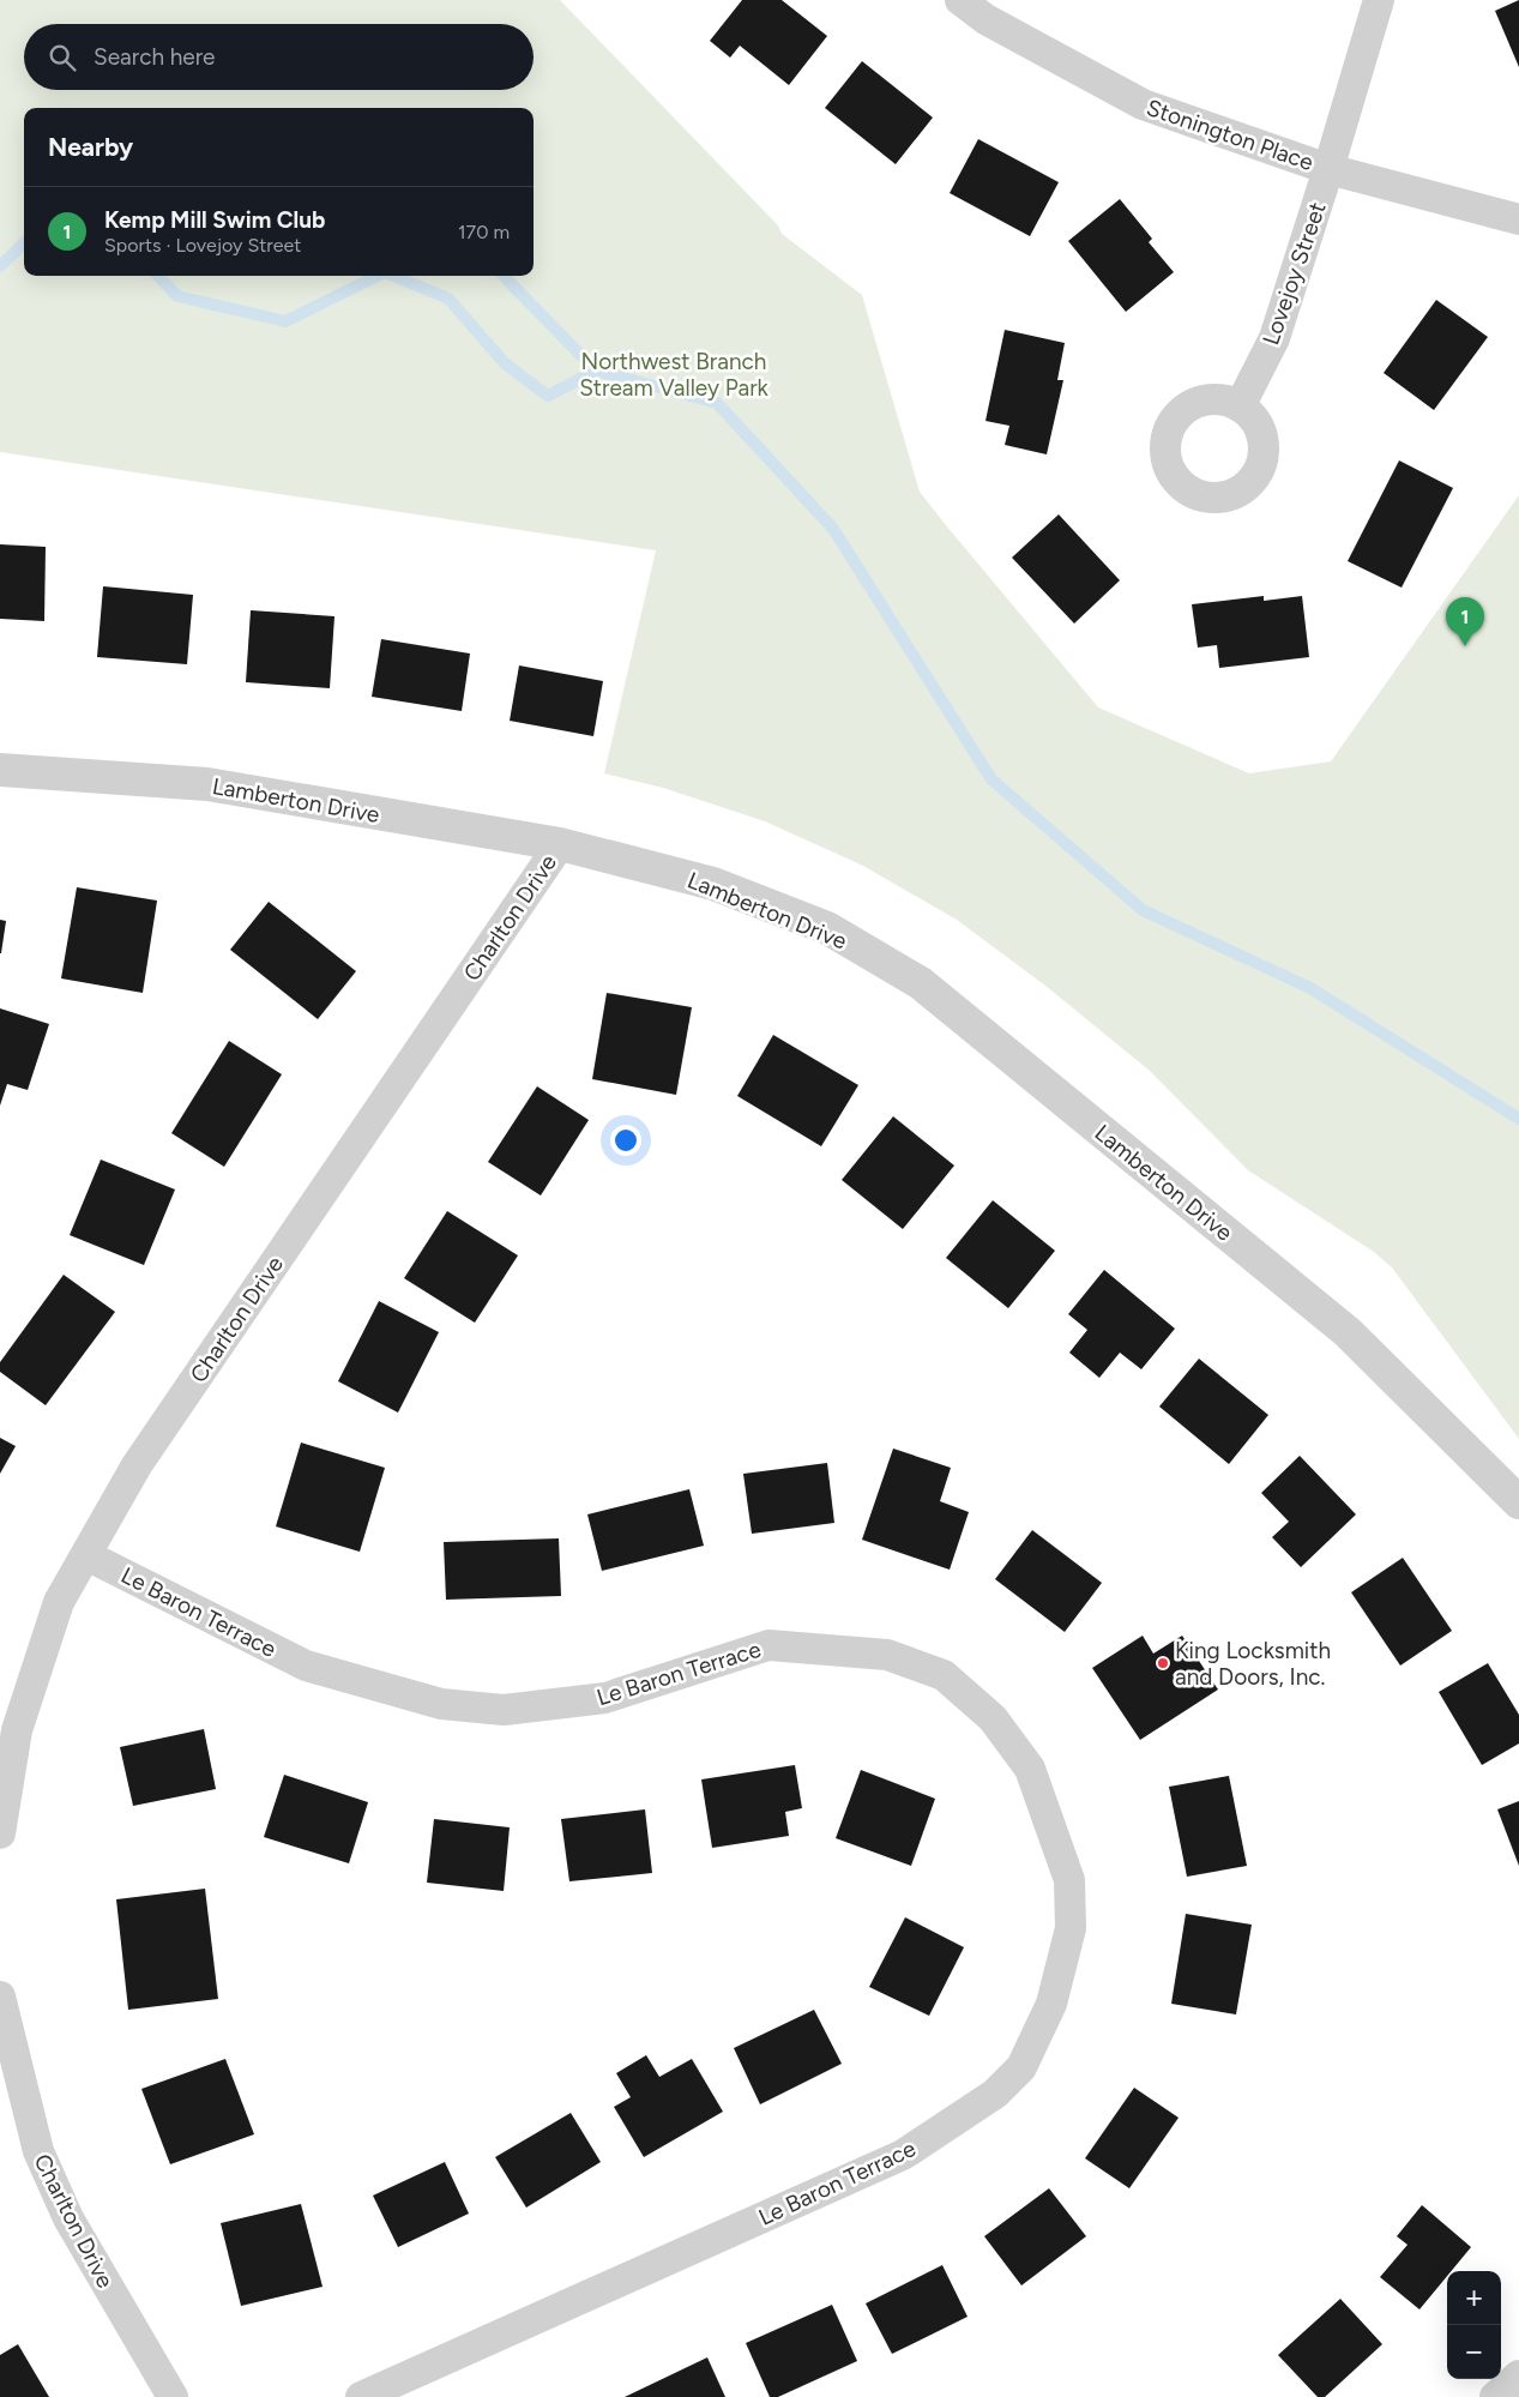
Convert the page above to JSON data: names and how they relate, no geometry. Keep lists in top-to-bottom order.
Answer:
{
  "streets": {
    "street": [
      "Stonington Place",
      "Lovejoy Street",
      "Lamberton Drive",
      "Charlton Drive",
      "Le Baron Terrace"
    ]
  },
  "crossings": [
    ["Stonington Place", "Lovejoy Street"],
    ["Lamberton Drive", "Charlton Drive"],
    ["Charlton Drive", "Le Baron Terrace"]
  ],
  "parks": ["Northwest Branch Stream Valley Park"],
  "places": ["King Locksmith and Doors, Inc."],
  "page": {
    "search": "Search here",
    "heading": "Nearby",
    "list": [
      {
        "mark": "1",
        "name": "Kemp Mill Swim Club",
        "note": "Sports · Lovejoy Street",
        "value": "170 m"
      }
    ],
    "pins": "1",
    "map_buttons": ["+", "−"]
  }
}
